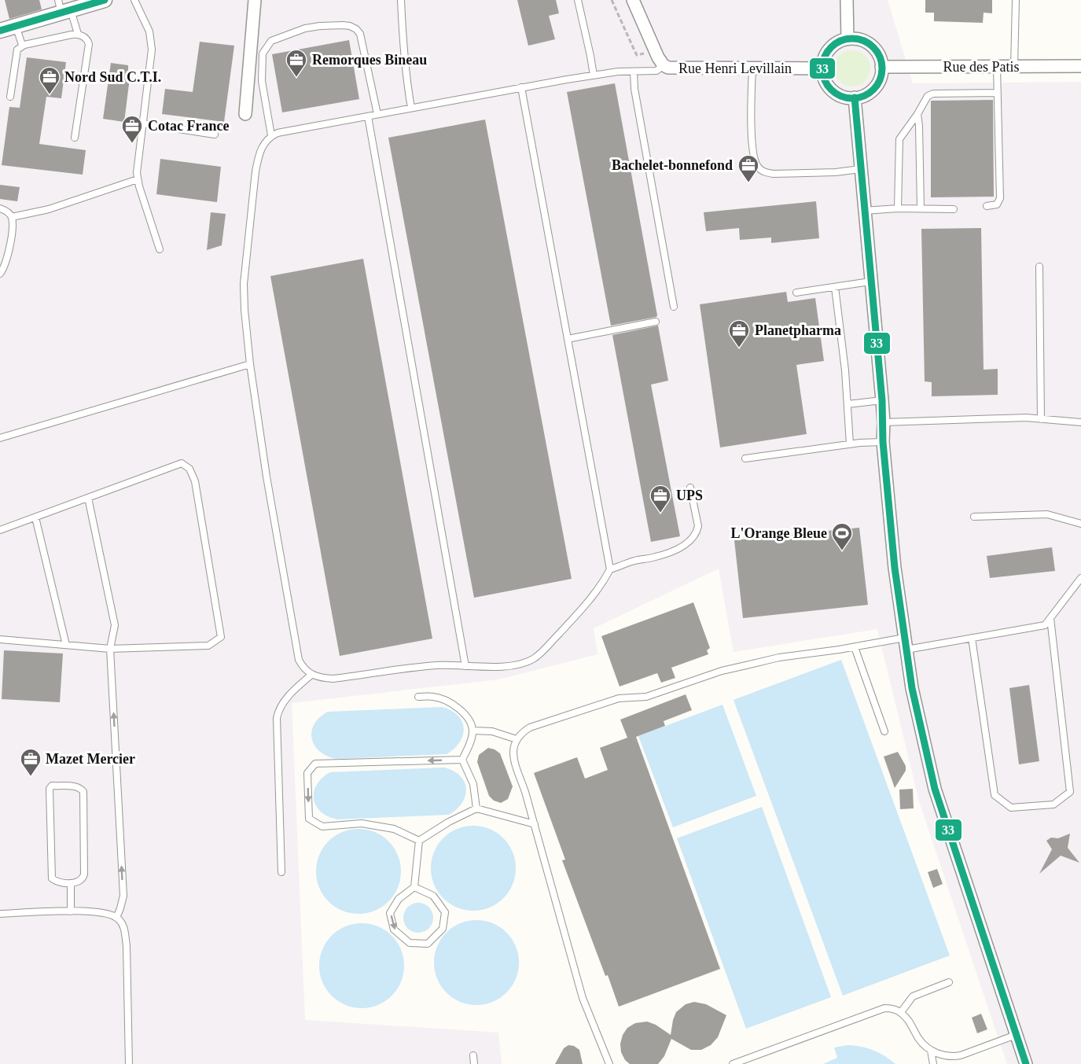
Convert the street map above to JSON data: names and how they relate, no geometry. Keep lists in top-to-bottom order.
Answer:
{
  "streets": {
    "street": ["Rue des Patis", "Rue Henri Levillain"]
  },
  "crossings": [
    ["Rue des Patis", "Rue Henri Levillain"]
  ],
  "places": {
    "office": [
      "Remorques Bineau",
      "Nord Sud C.T.I.",
      "Cotac France",
      "Bachelet-bonnefond",
      "Planetpharma",
      "UPS",
      "Mazet Mercier"
    ],
    "sports": ["L'Orange Bleue"]
  },
  "lines": ["transit line 33"]
}
